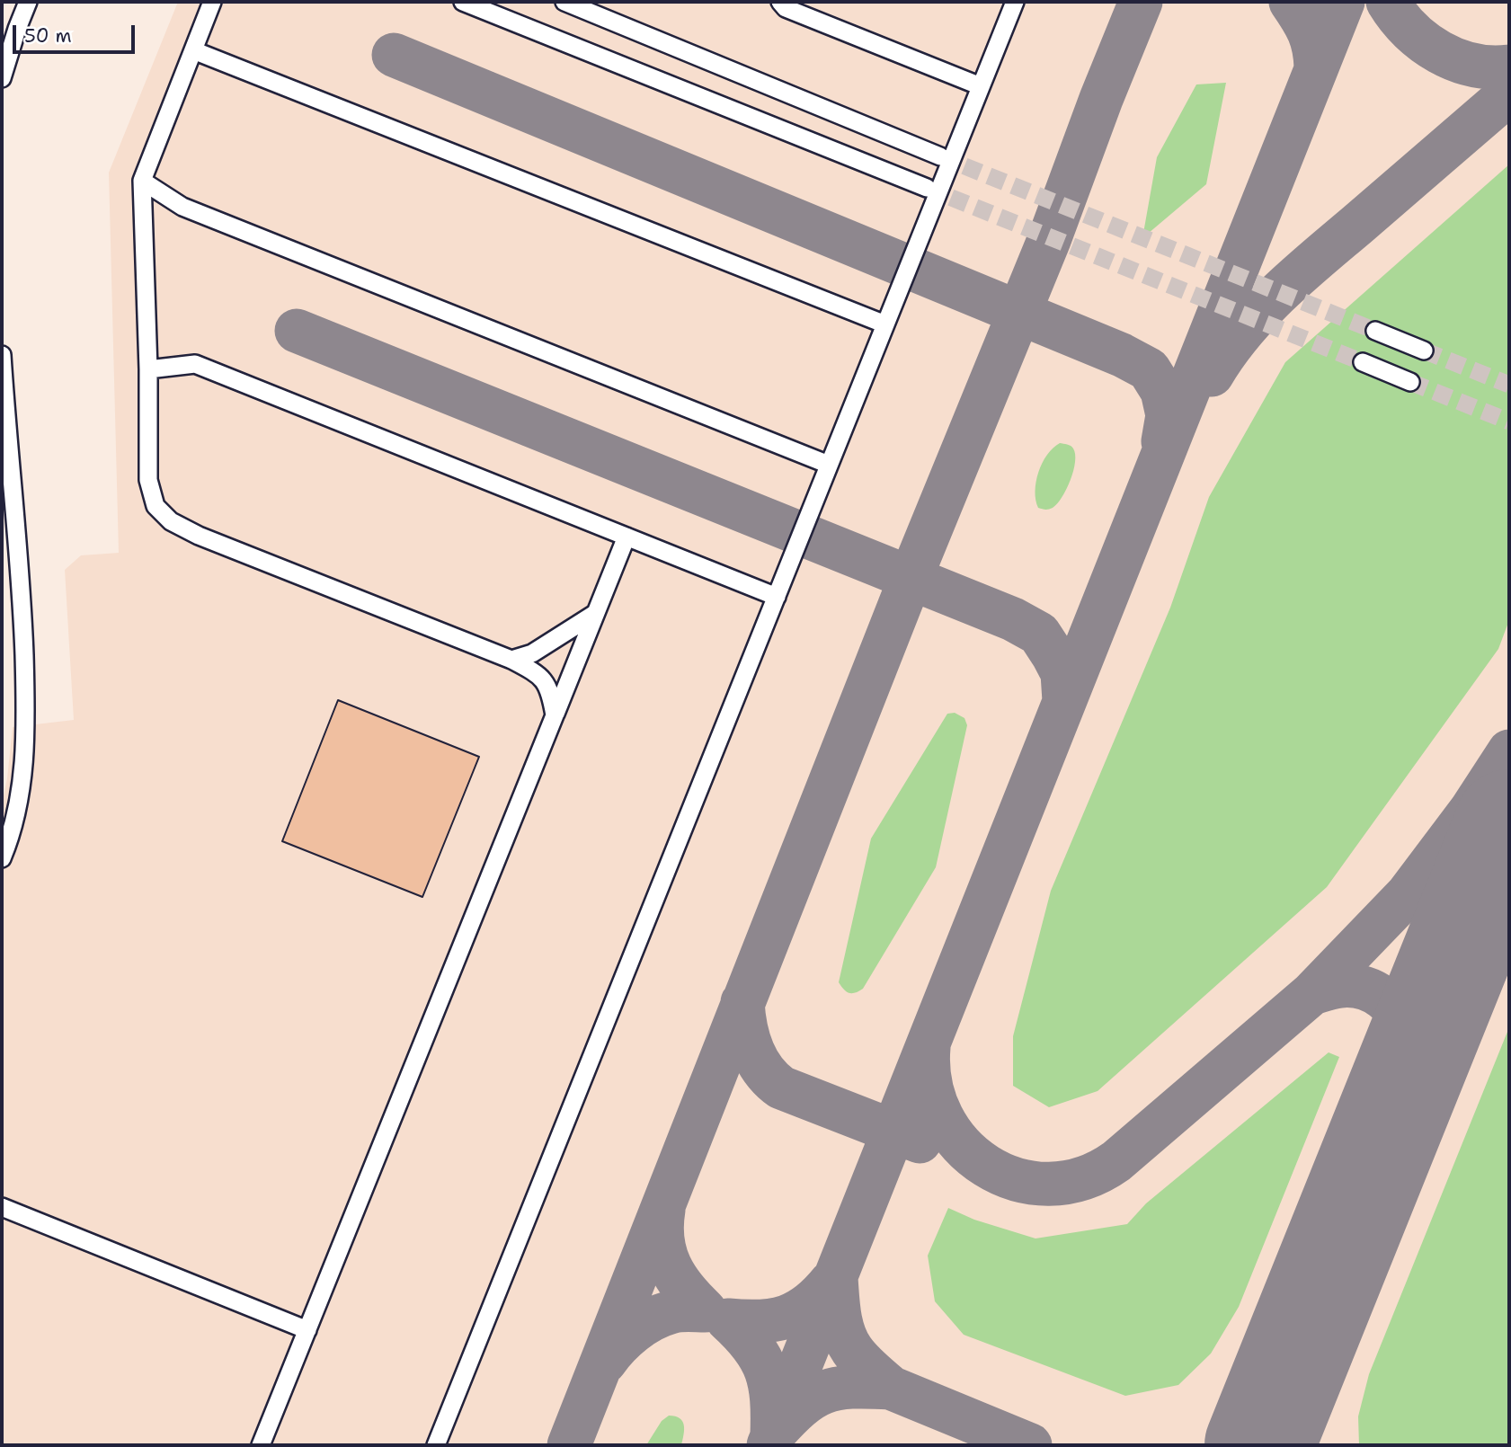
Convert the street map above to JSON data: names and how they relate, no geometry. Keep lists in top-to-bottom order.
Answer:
{
  "scale_bar": "50 m"
}
